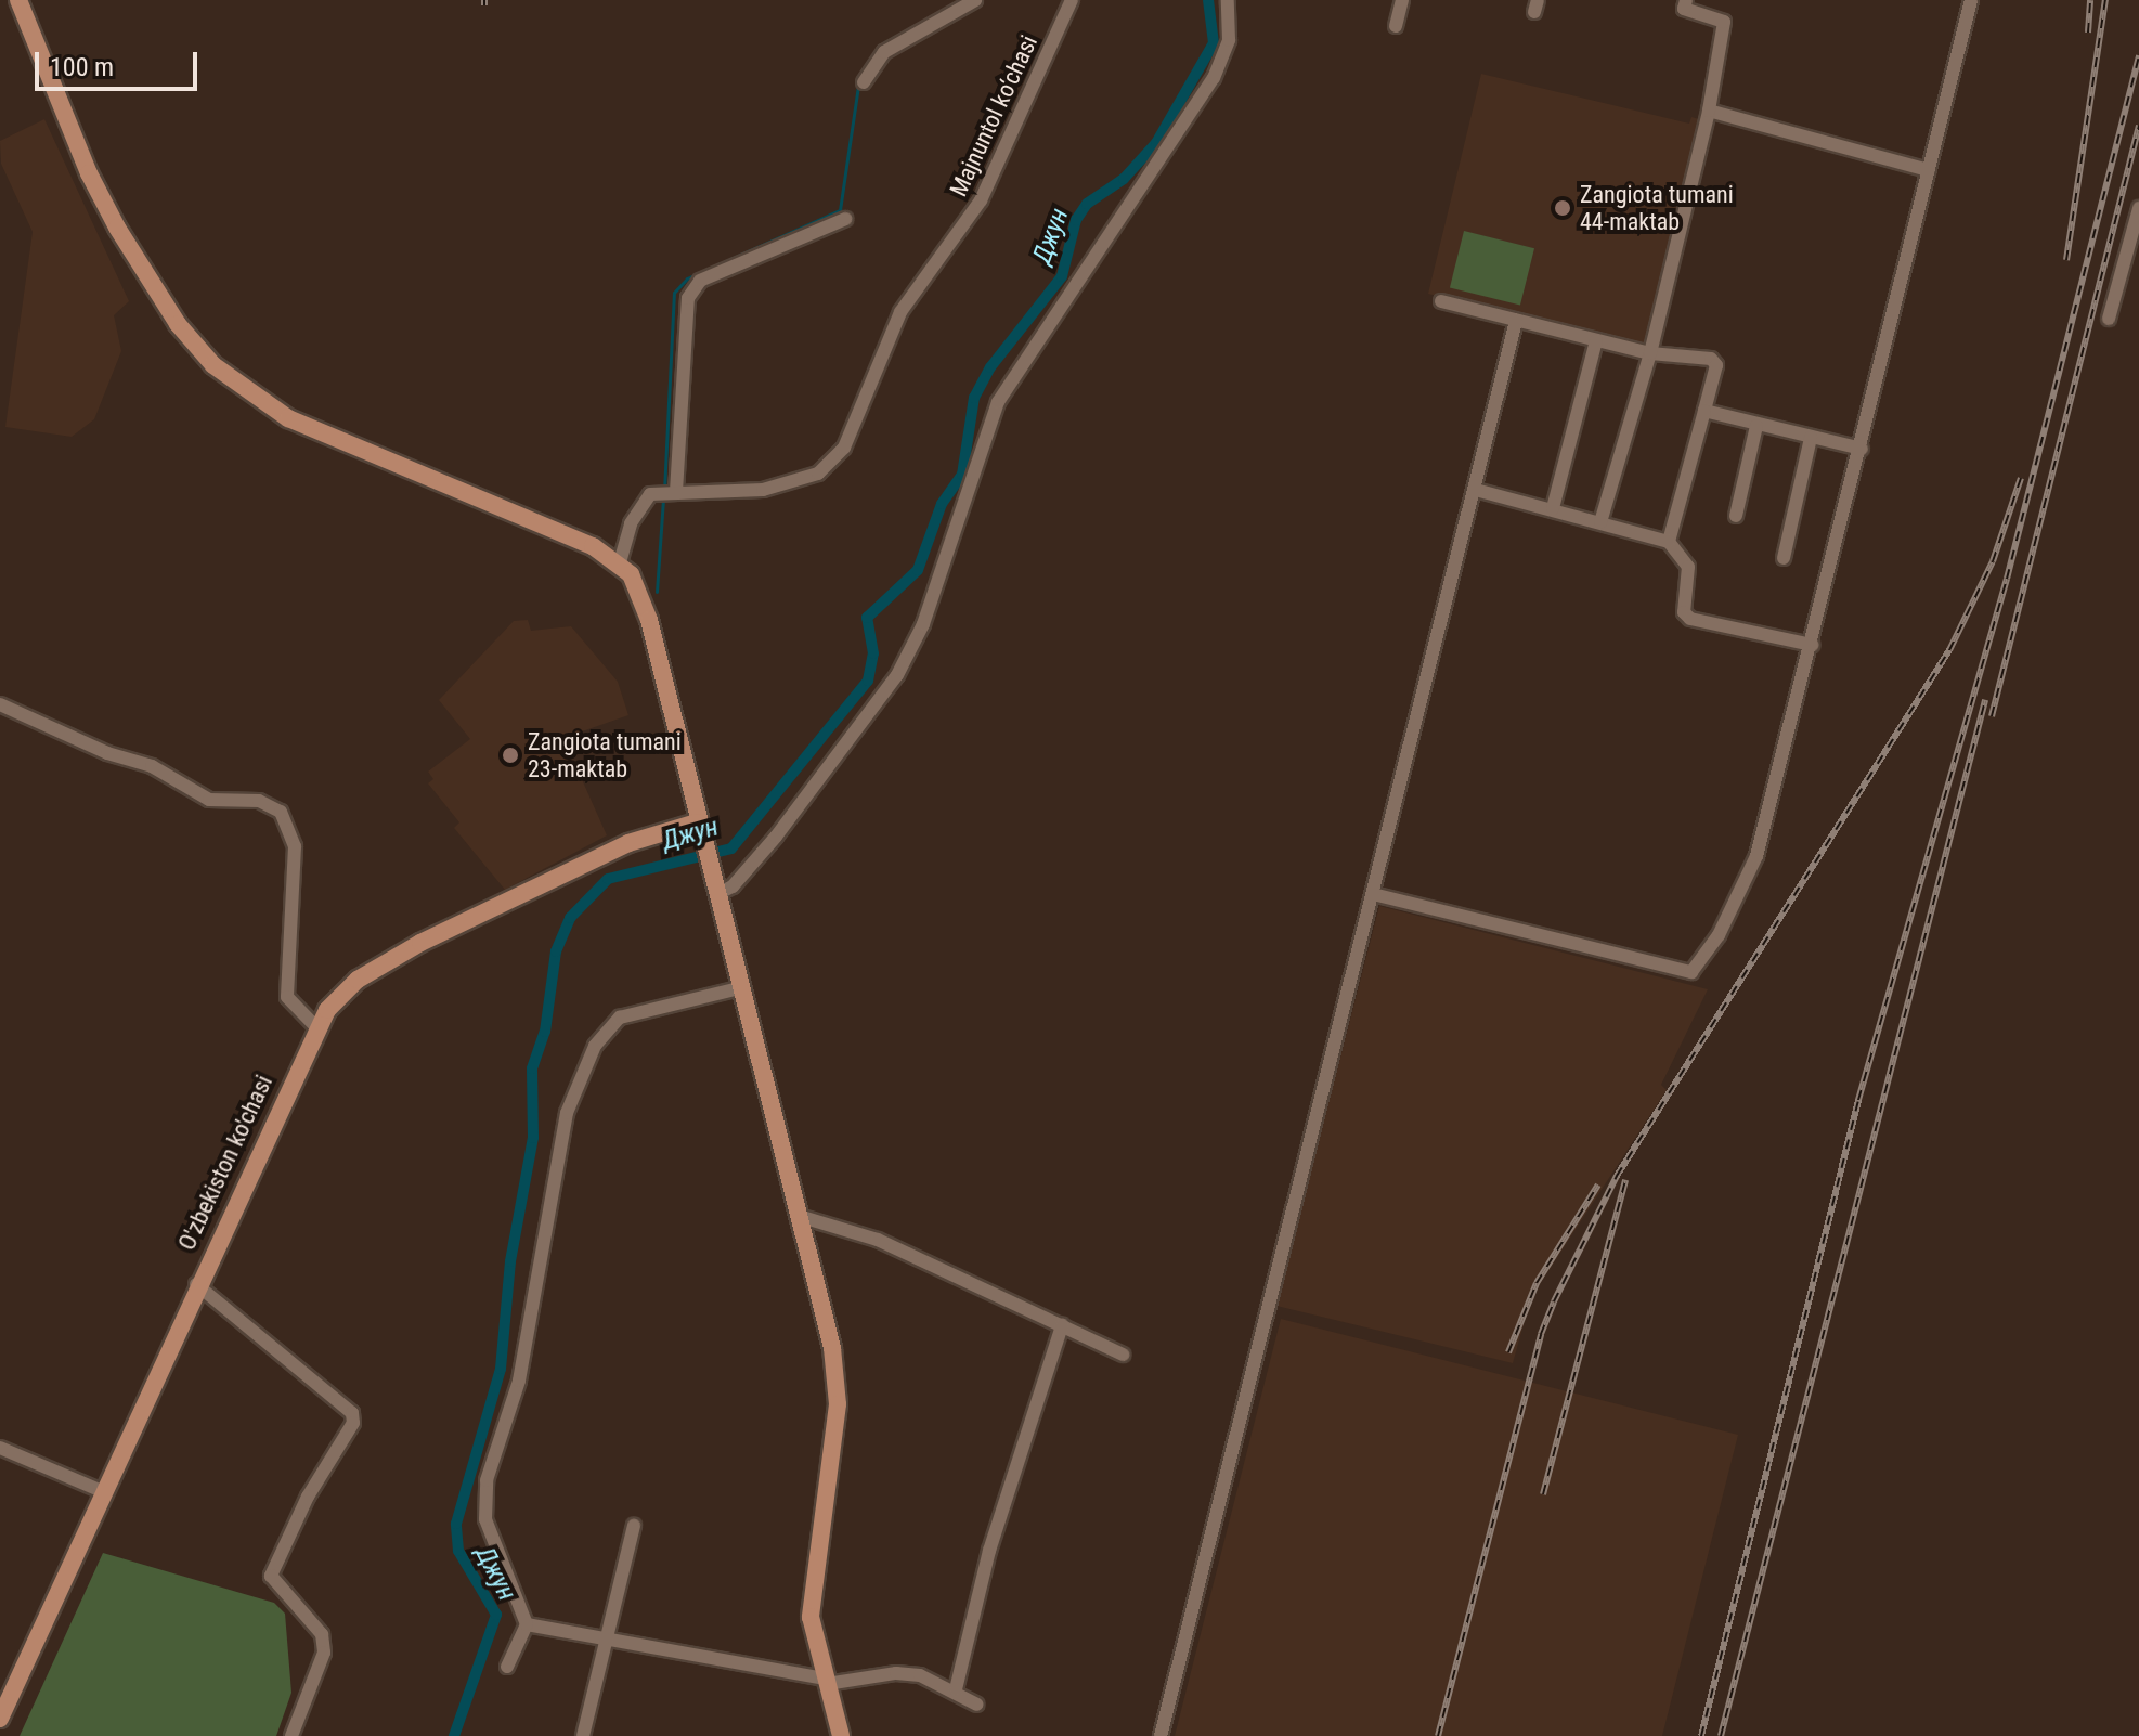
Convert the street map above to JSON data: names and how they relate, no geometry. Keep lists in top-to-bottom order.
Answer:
{
  "streets": {
    "main road": ["O'zbekiston ko'chasi"],
    "street": ["Majnuntol ko‘chasi"]
  },
  "water": ["Джун"],
  "places": ["Zangiota tumani 44-maktab", "Zangiota tumani 23-maktab"],
  "scale_bar": "100 m"
}
